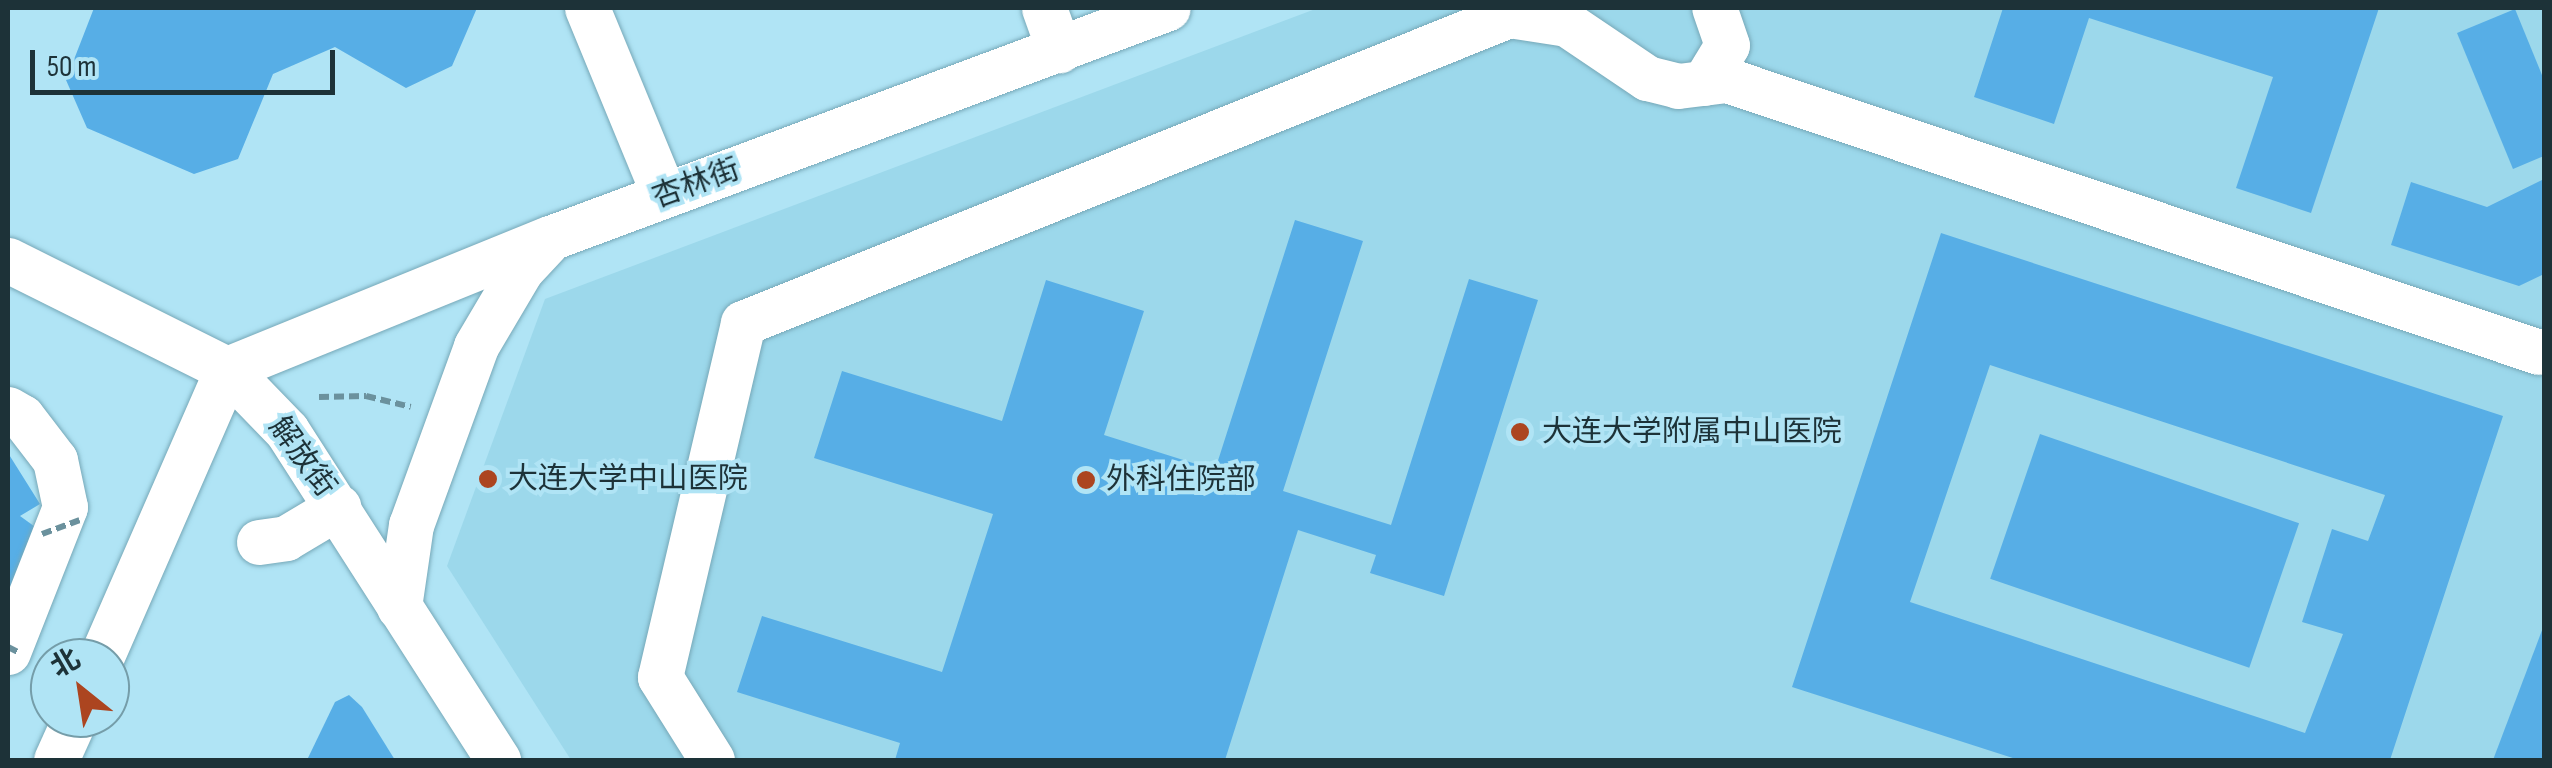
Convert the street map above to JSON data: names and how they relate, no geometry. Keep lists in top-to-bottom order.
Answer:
{
  "streets": {
    "street": ["杏林街", "解放街"]
  },
  "crossings": [
    ["杏林街", "解放街"]
  ],
  "places": ["大连大学附属中山医院", "大连大学中山医院", "外科住院部"],
  "scale_bar": "50 m",
  "north": "top left"
}
